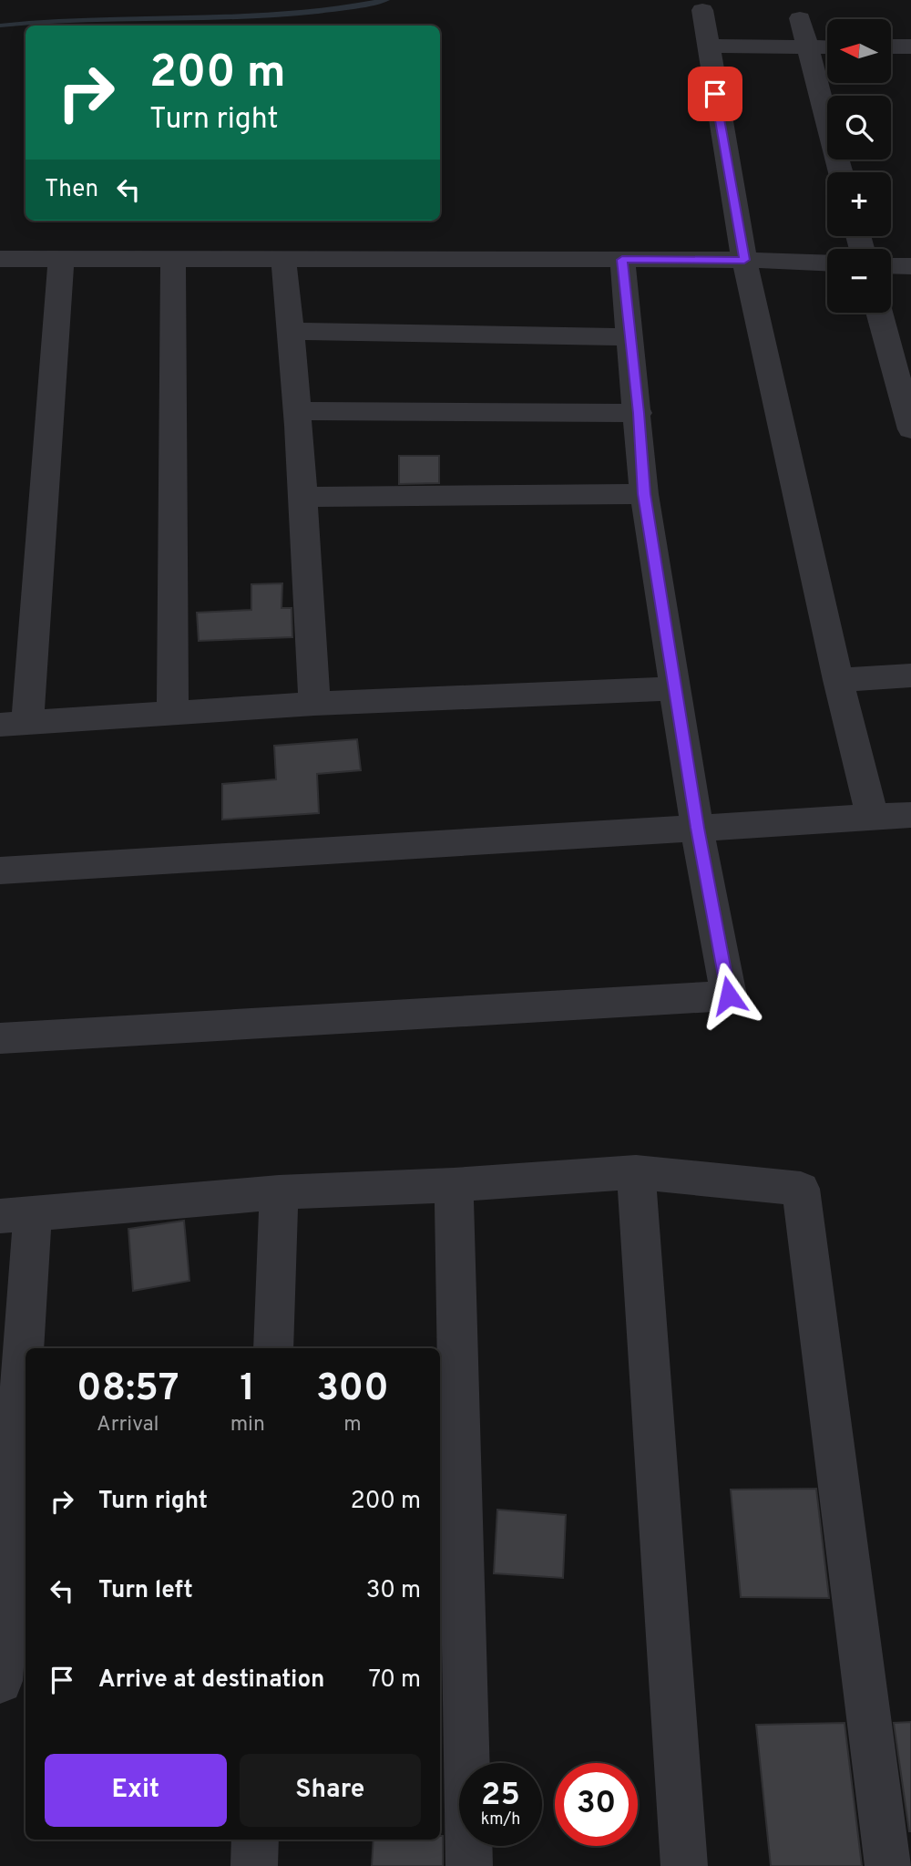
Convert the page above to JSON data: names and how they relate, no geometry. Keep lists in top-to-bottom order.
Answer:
{
  "north": "left",
  "page": {
    "map_buttons": ["+", "−"],
    "turn": ["200 m", "Turn right"],
    "then": "Then",
    "eta": [
      "08:57",
      "Arrival",
      "1",
      "min",
      "300",
      "m"
    ],
    "list": [
      {
        "name": "Turn right",
        "value": "200 m"
      },
      {
        "name": "Turn left",
        "value": "30 m"
      },
      {
        "name": "Arrive at destination",
        "value": "70 m"
      }
    ],
    "buttons": ["Exit", "Share"],
    "speed": "25 km/h",
    "limit": "30"
  }
}
